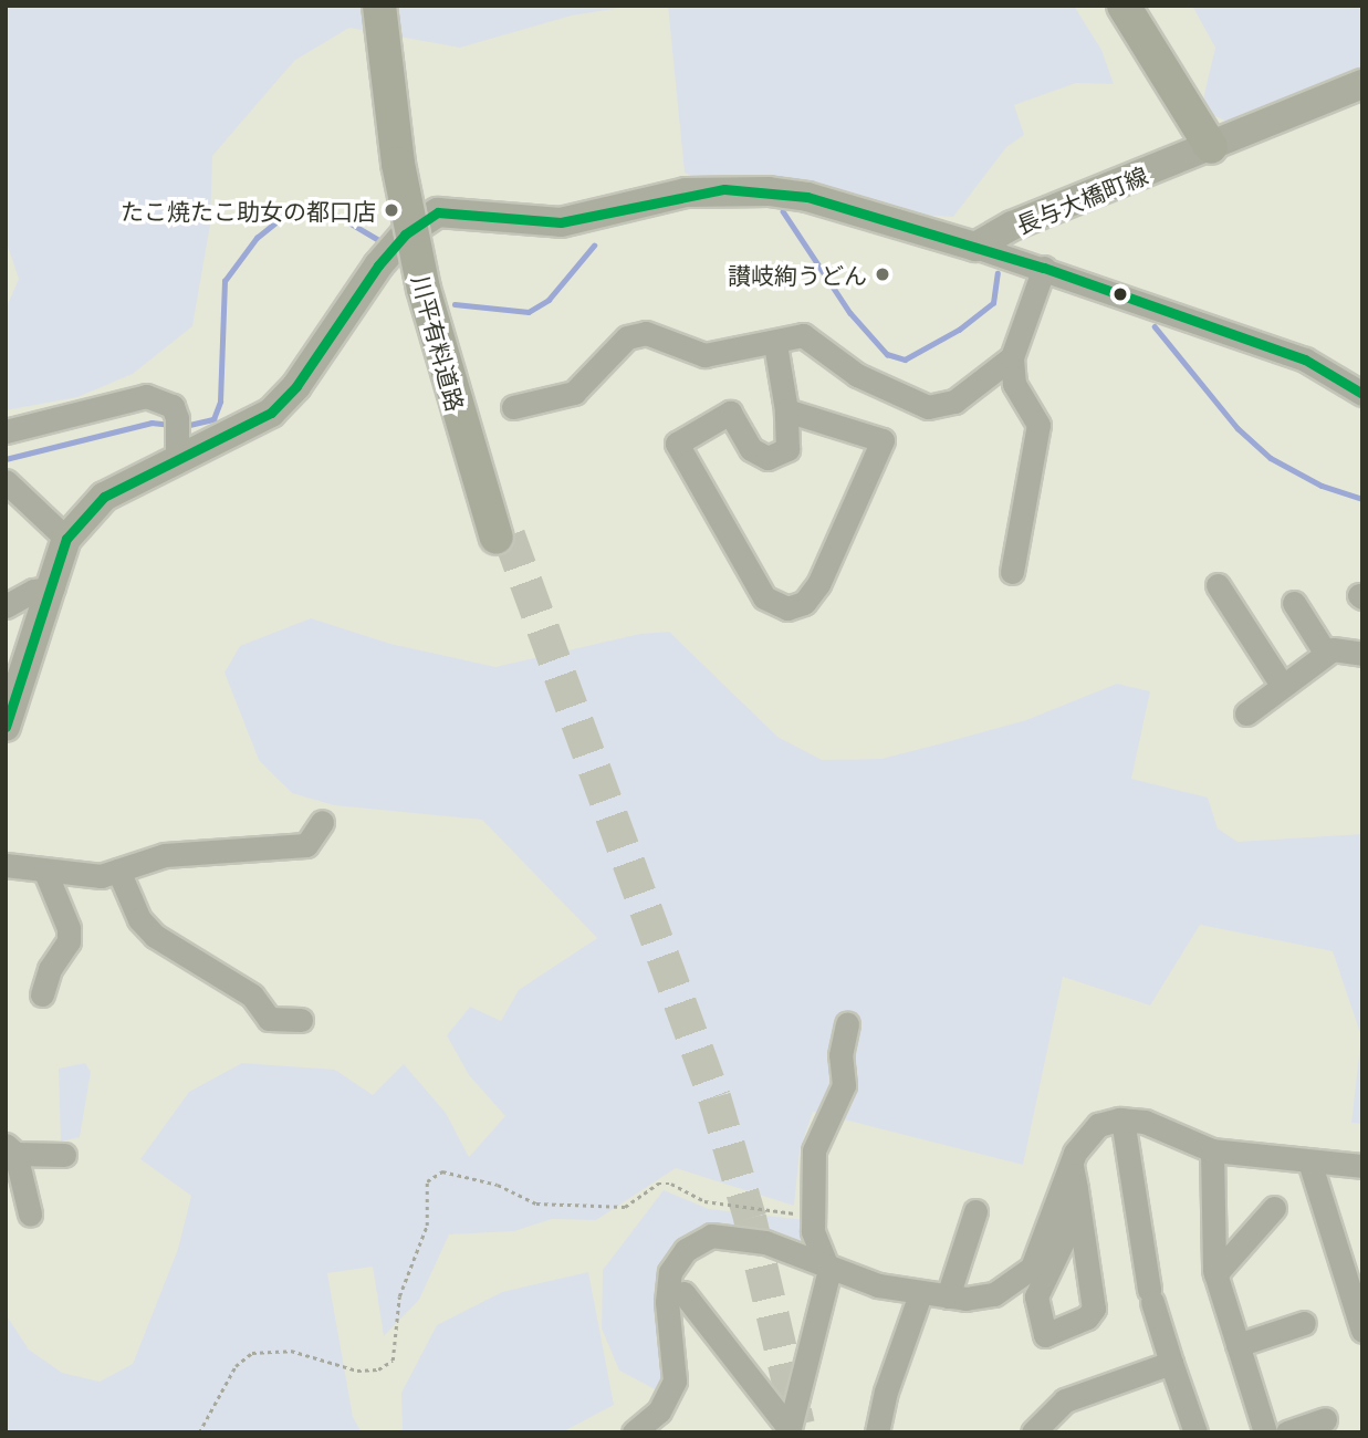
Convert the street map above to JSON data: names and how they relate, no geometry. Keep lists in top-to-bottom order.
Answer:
{
  "streets": {
    "highway": ["川平有料道路"],
    "main road": ["長与大橋町線"]
  },
  "places": ["たこ焼たこ助女の都口店", "讃岐絢うどん"]
}
